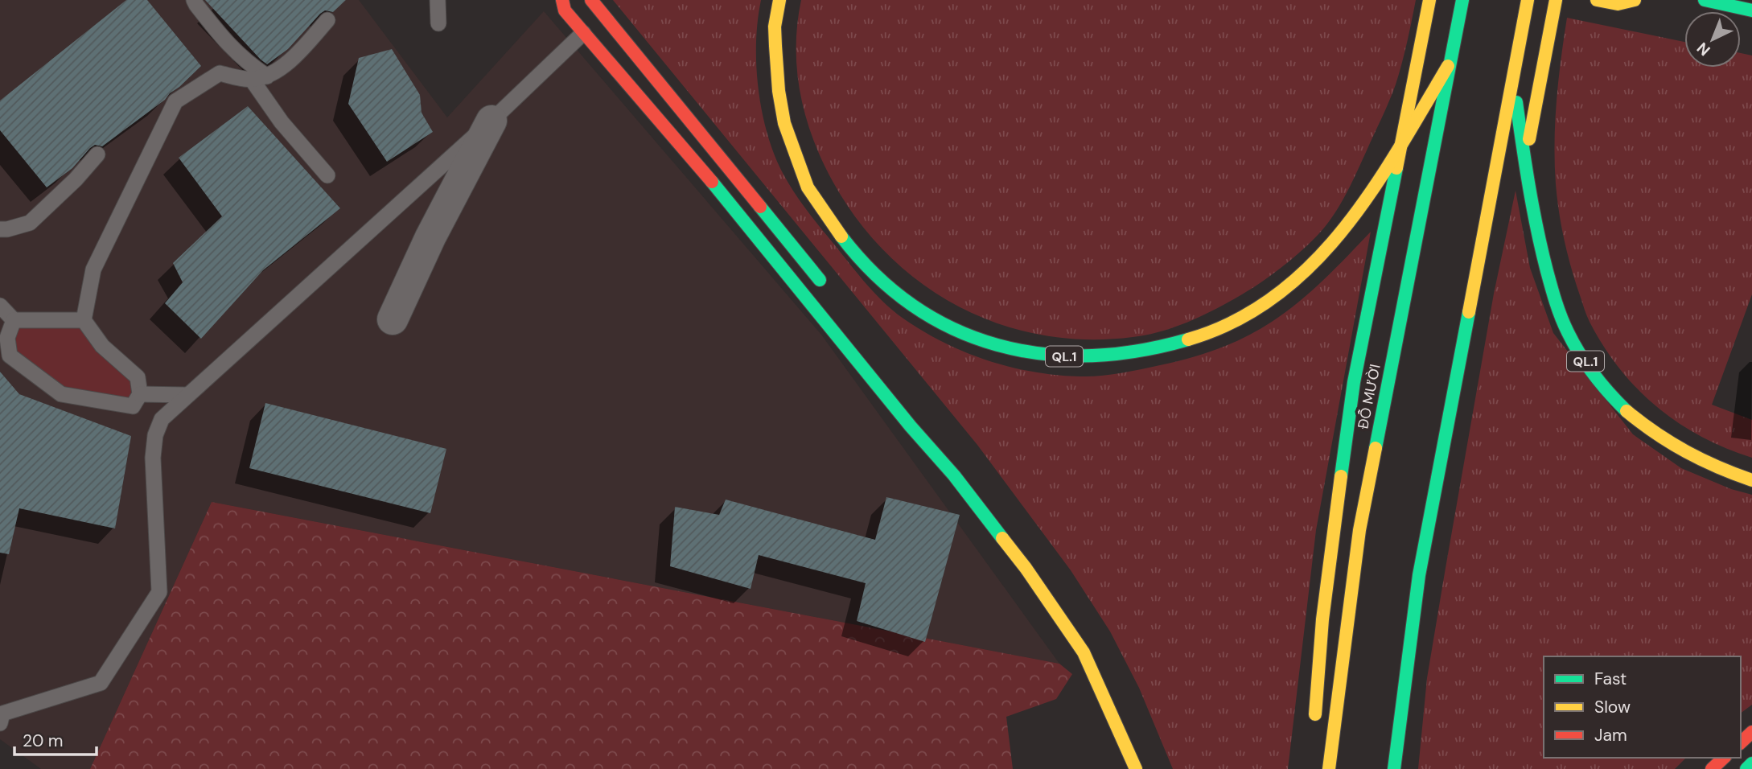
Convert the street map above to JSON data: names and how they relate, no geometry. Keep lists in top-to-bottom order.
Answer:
{
  "streets": {
    "main road": ["QL.1", "ĐỖ MƯỜI"]
  },
  "crossings": [
    ["QL.1", "ĐỖ MƯỜI"]
  ],
  "legend": ["Fast", "Slow", "Jam"],
  "scale_bar": "20 m",
  "north": "bottom left"
}
